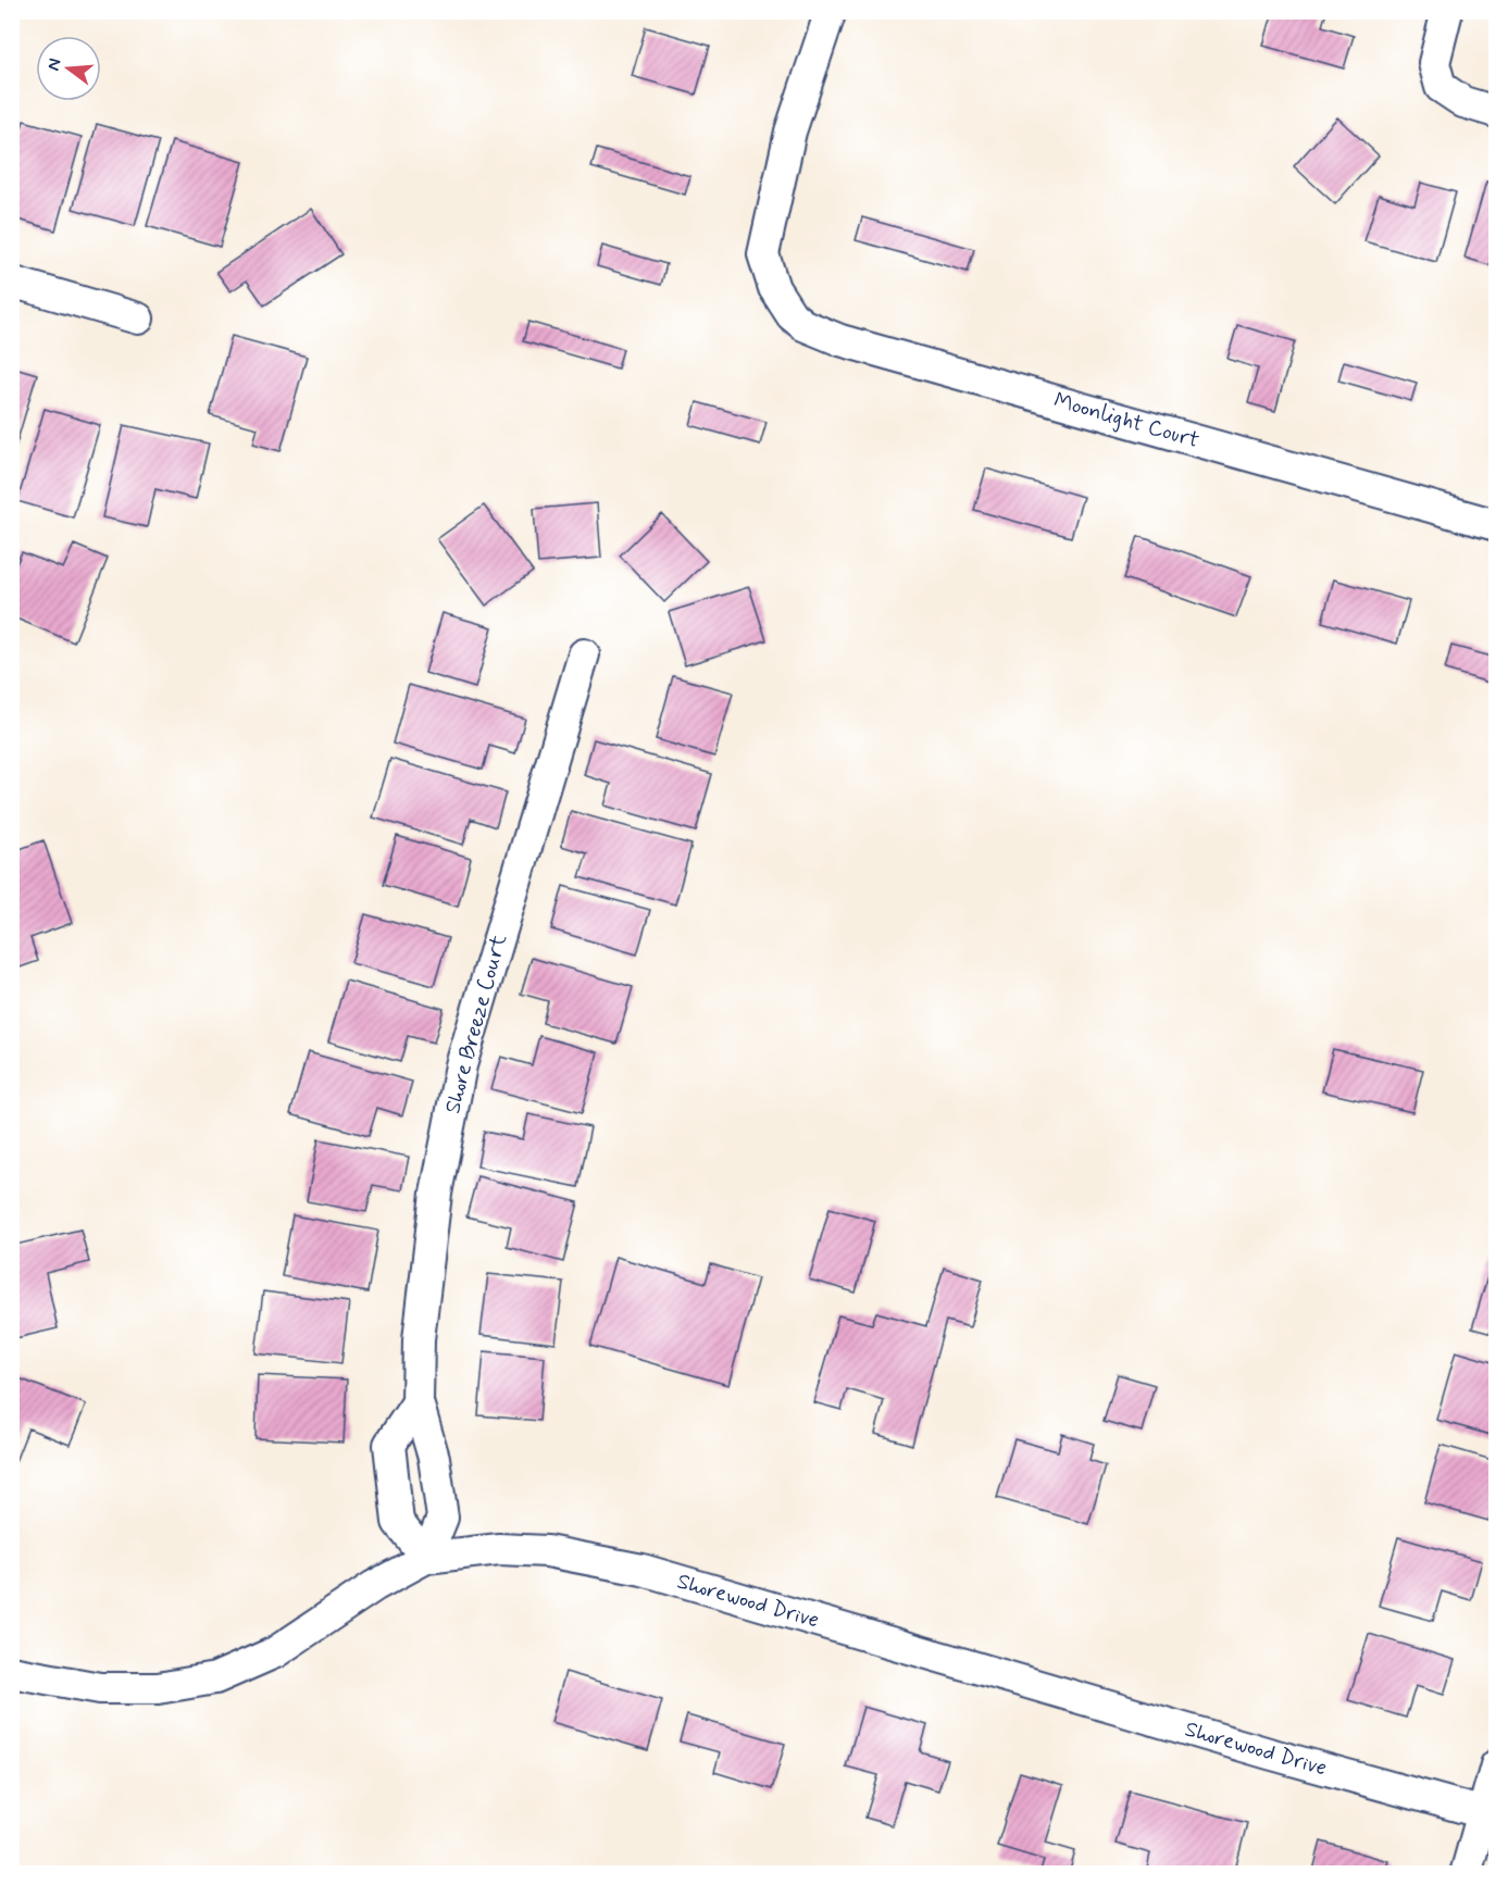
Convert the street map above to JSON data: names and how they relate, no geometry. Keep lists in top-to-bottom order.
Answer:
{
  "streets": {
    "street": ["Moonlight Court", "Shore Breeze Court", "Shorewood Drive"]
  },
  "crossings": [
    ["Shore Breeze Court", "Shorewood Drive"]
  ],
  "north": "left"
}
